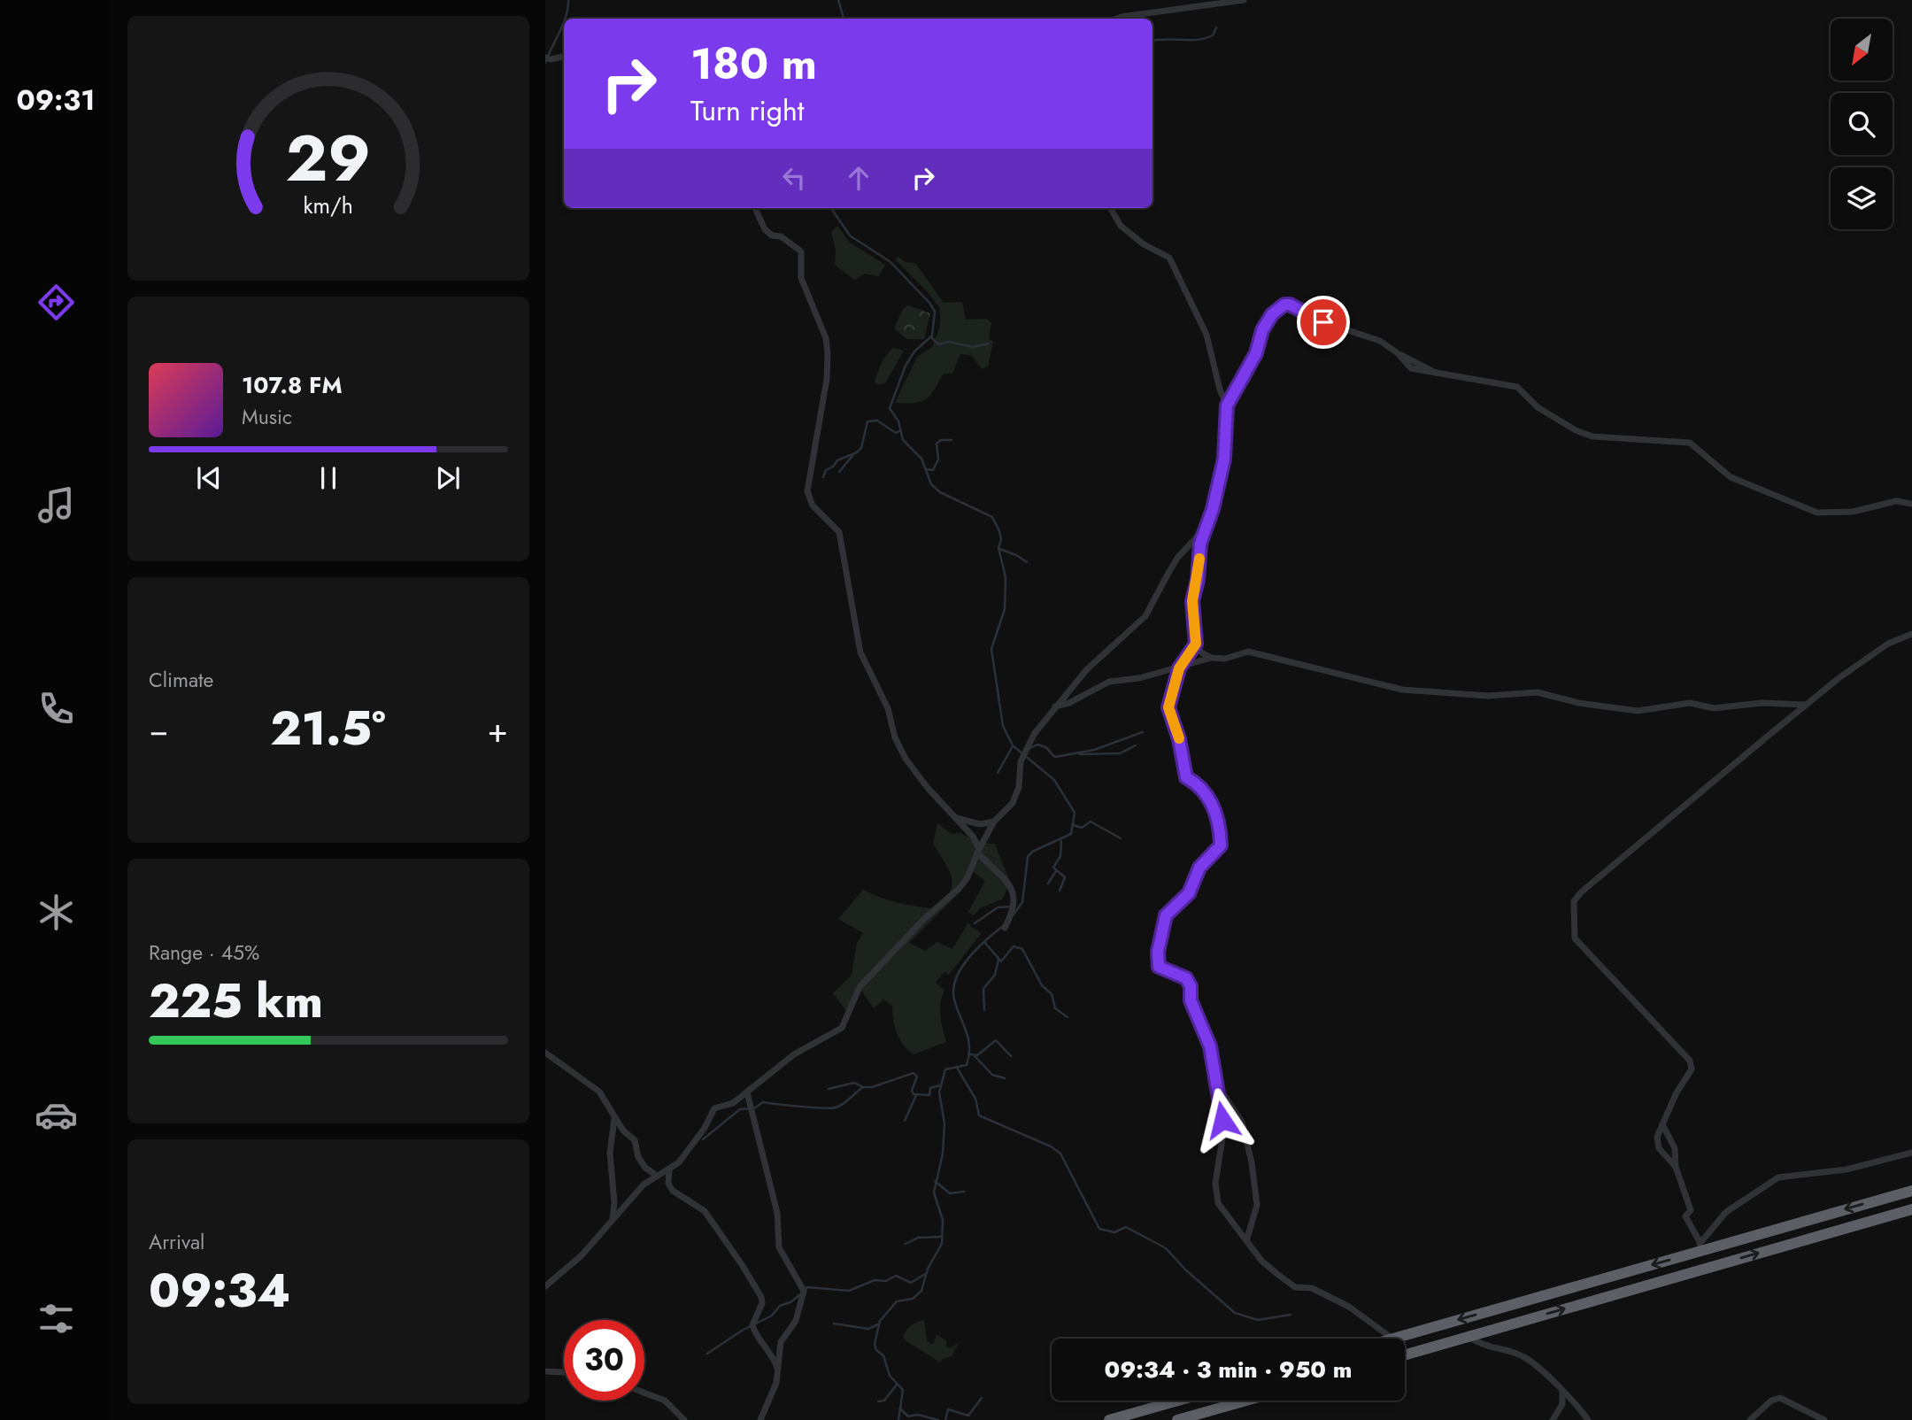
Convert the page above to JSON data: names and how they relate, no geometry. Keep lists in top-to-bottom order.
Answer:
{
  "north": "bottom left",
  "page": {
    "tabs": "09:31",
    "turn": ["180 m", "Turn right"],
    "song": ["107.8 FM", "Music"],
    "tile": [
      "Climate",
      ["Range · 45%", "225 km"],
      ["Arrival", "09:34"]
    ],
    "heat": ["−", "21.5°", "+"],
    "limit": "30",
    "trip": "09:34 · 3 min · 950 m",
    "gauge": ["29", "km/h"]
  }
}
